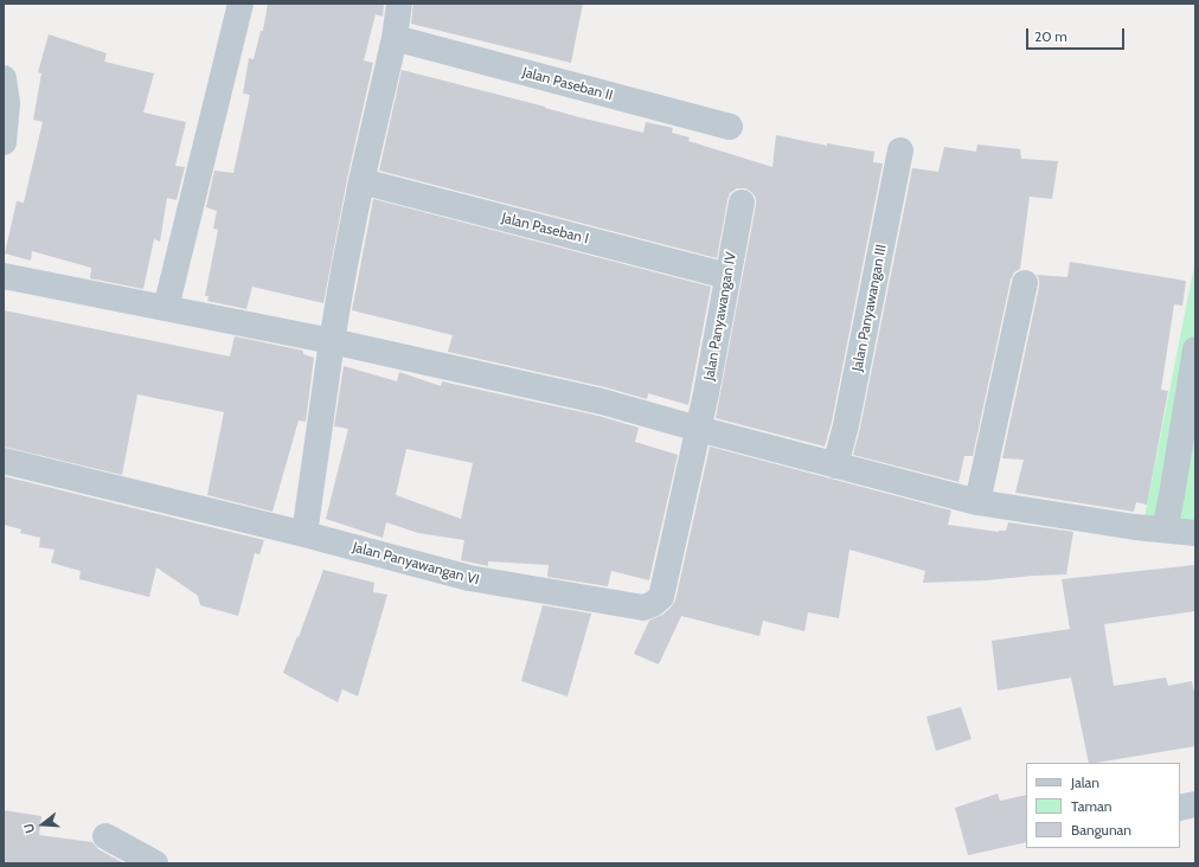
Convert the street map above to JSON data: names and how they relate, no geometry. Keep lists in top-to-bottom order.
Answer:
{
  "streets": {
    "street": [
      "Jalan Paseban II",
      "Jalan Paseban I",
      "Jalan Panyawangan III",
      "Jalan Panyawangan IV",
      "Jalan Panyawangan VI"
    ]
  },
  "crossings": [
    ["Jalan Paseban I", "Jalan Panyawangan IV"],
    ["Jalan Panyawangan IV", "Jalan Panyawangan VI"]
  ],
  "legend": ["Jalan", "Taman", "Bangunan"],
  "scale_bar": "20 m",
  "north": "left"
}
